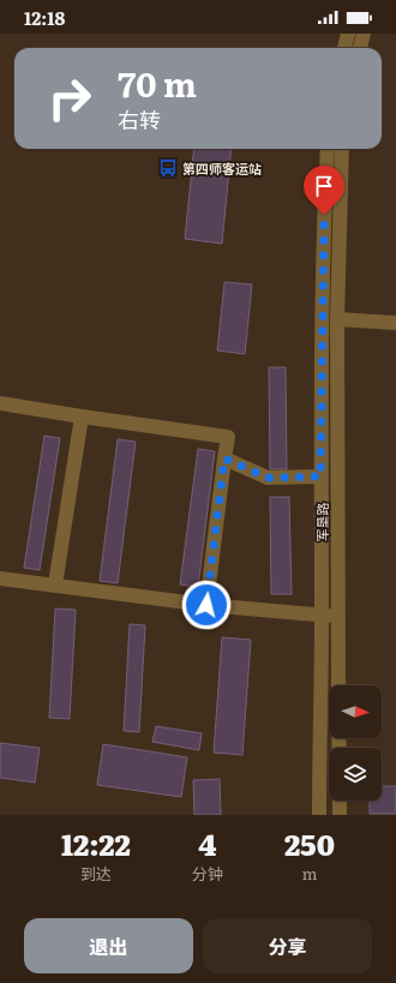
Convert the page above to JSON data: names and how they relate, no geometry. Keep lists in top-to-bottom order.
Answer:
{
  "streets": {
    "street": ["军垦路"]
  },
  "places": {
    "bus stop": ["第四师客运站"]
  },
  "north": "right",
  "page": {
    "status": "12:18",
    "turn": ["70 m", "右转"],
    "eta": [
      "12:22",
      "到达",
      "4",
      "分钟",
      "250",
      "m"
    ],
    "buttons": ["退出", "分享"]
  }
}
